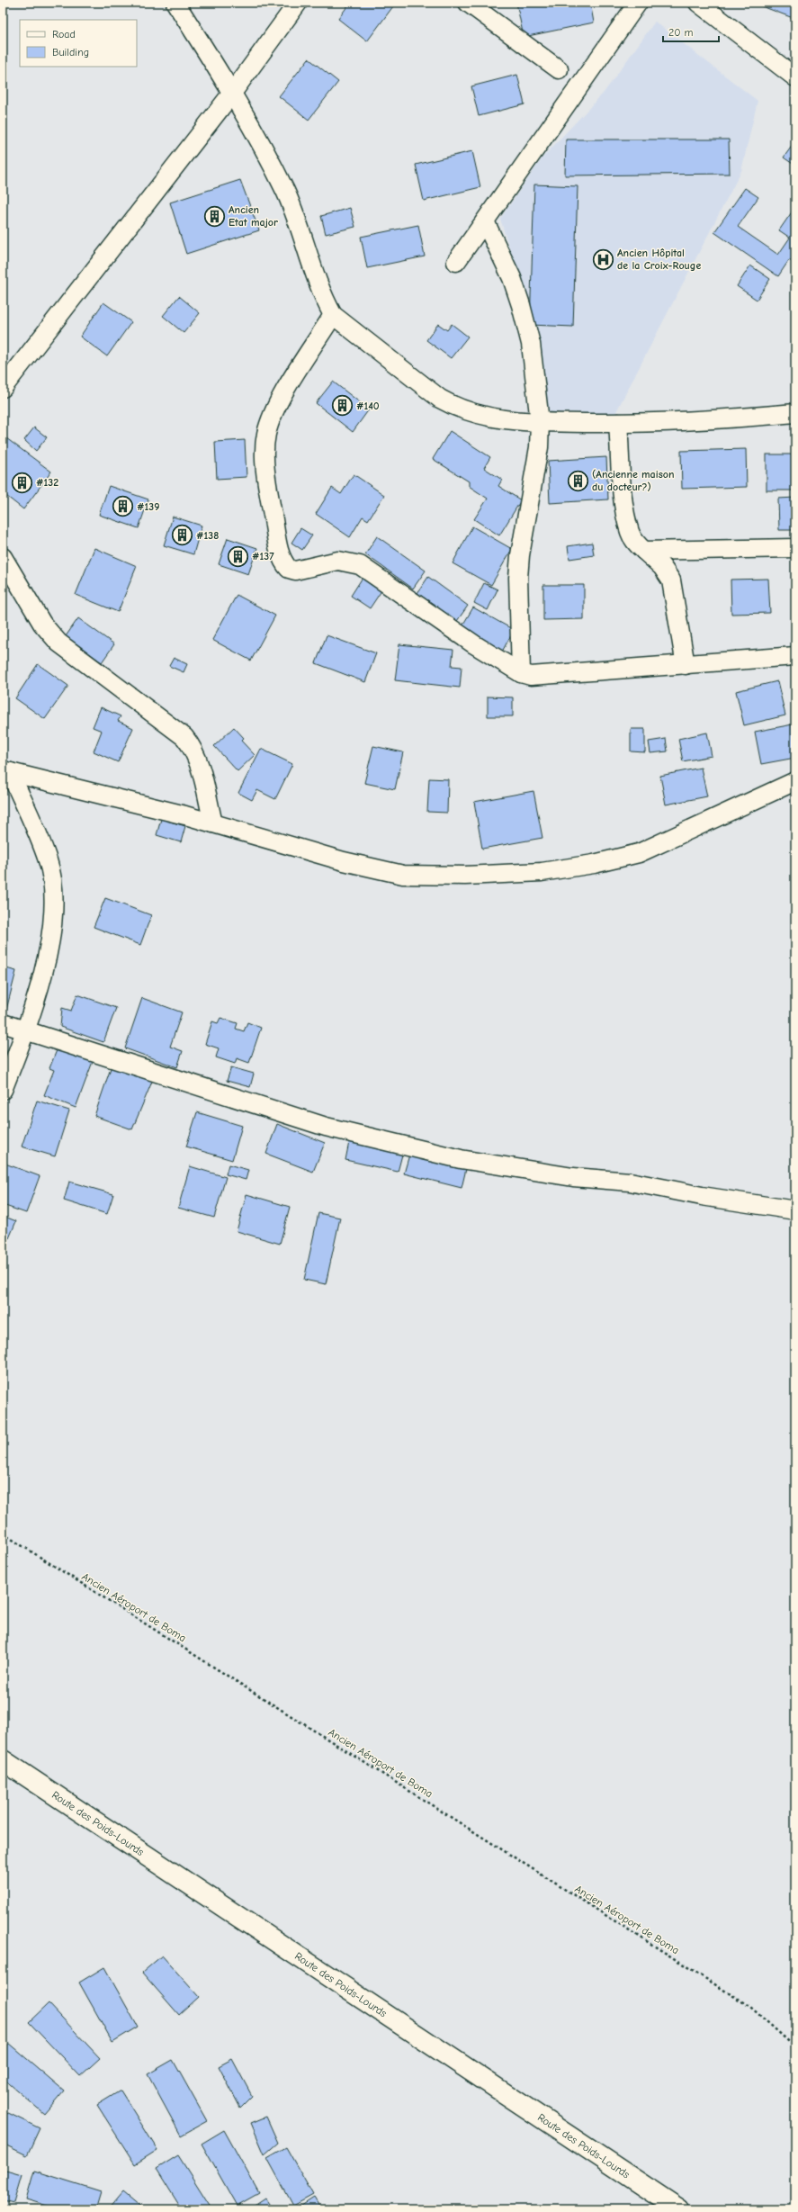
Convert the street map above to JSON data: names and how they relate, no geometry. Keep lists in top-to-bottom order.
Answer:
{
  "streets": {
    "street": ["Route des Poids-Lourds"],
    "path": ["Ancien Aéroport de Boma"]
  },
  "places": {
    "building": [
      "Ancien Etat major",
      "#140",
      "(Ancienne maison du docteur?)",
      "#132",
      "#139",
      "#138",
      "#137"
    ],
    "hospital": ["Ancien Hôpital de la Croix-Rouge"]
  },
  "legend": ["Road", "Building"],
  "scale_bar": "20 m"
}
